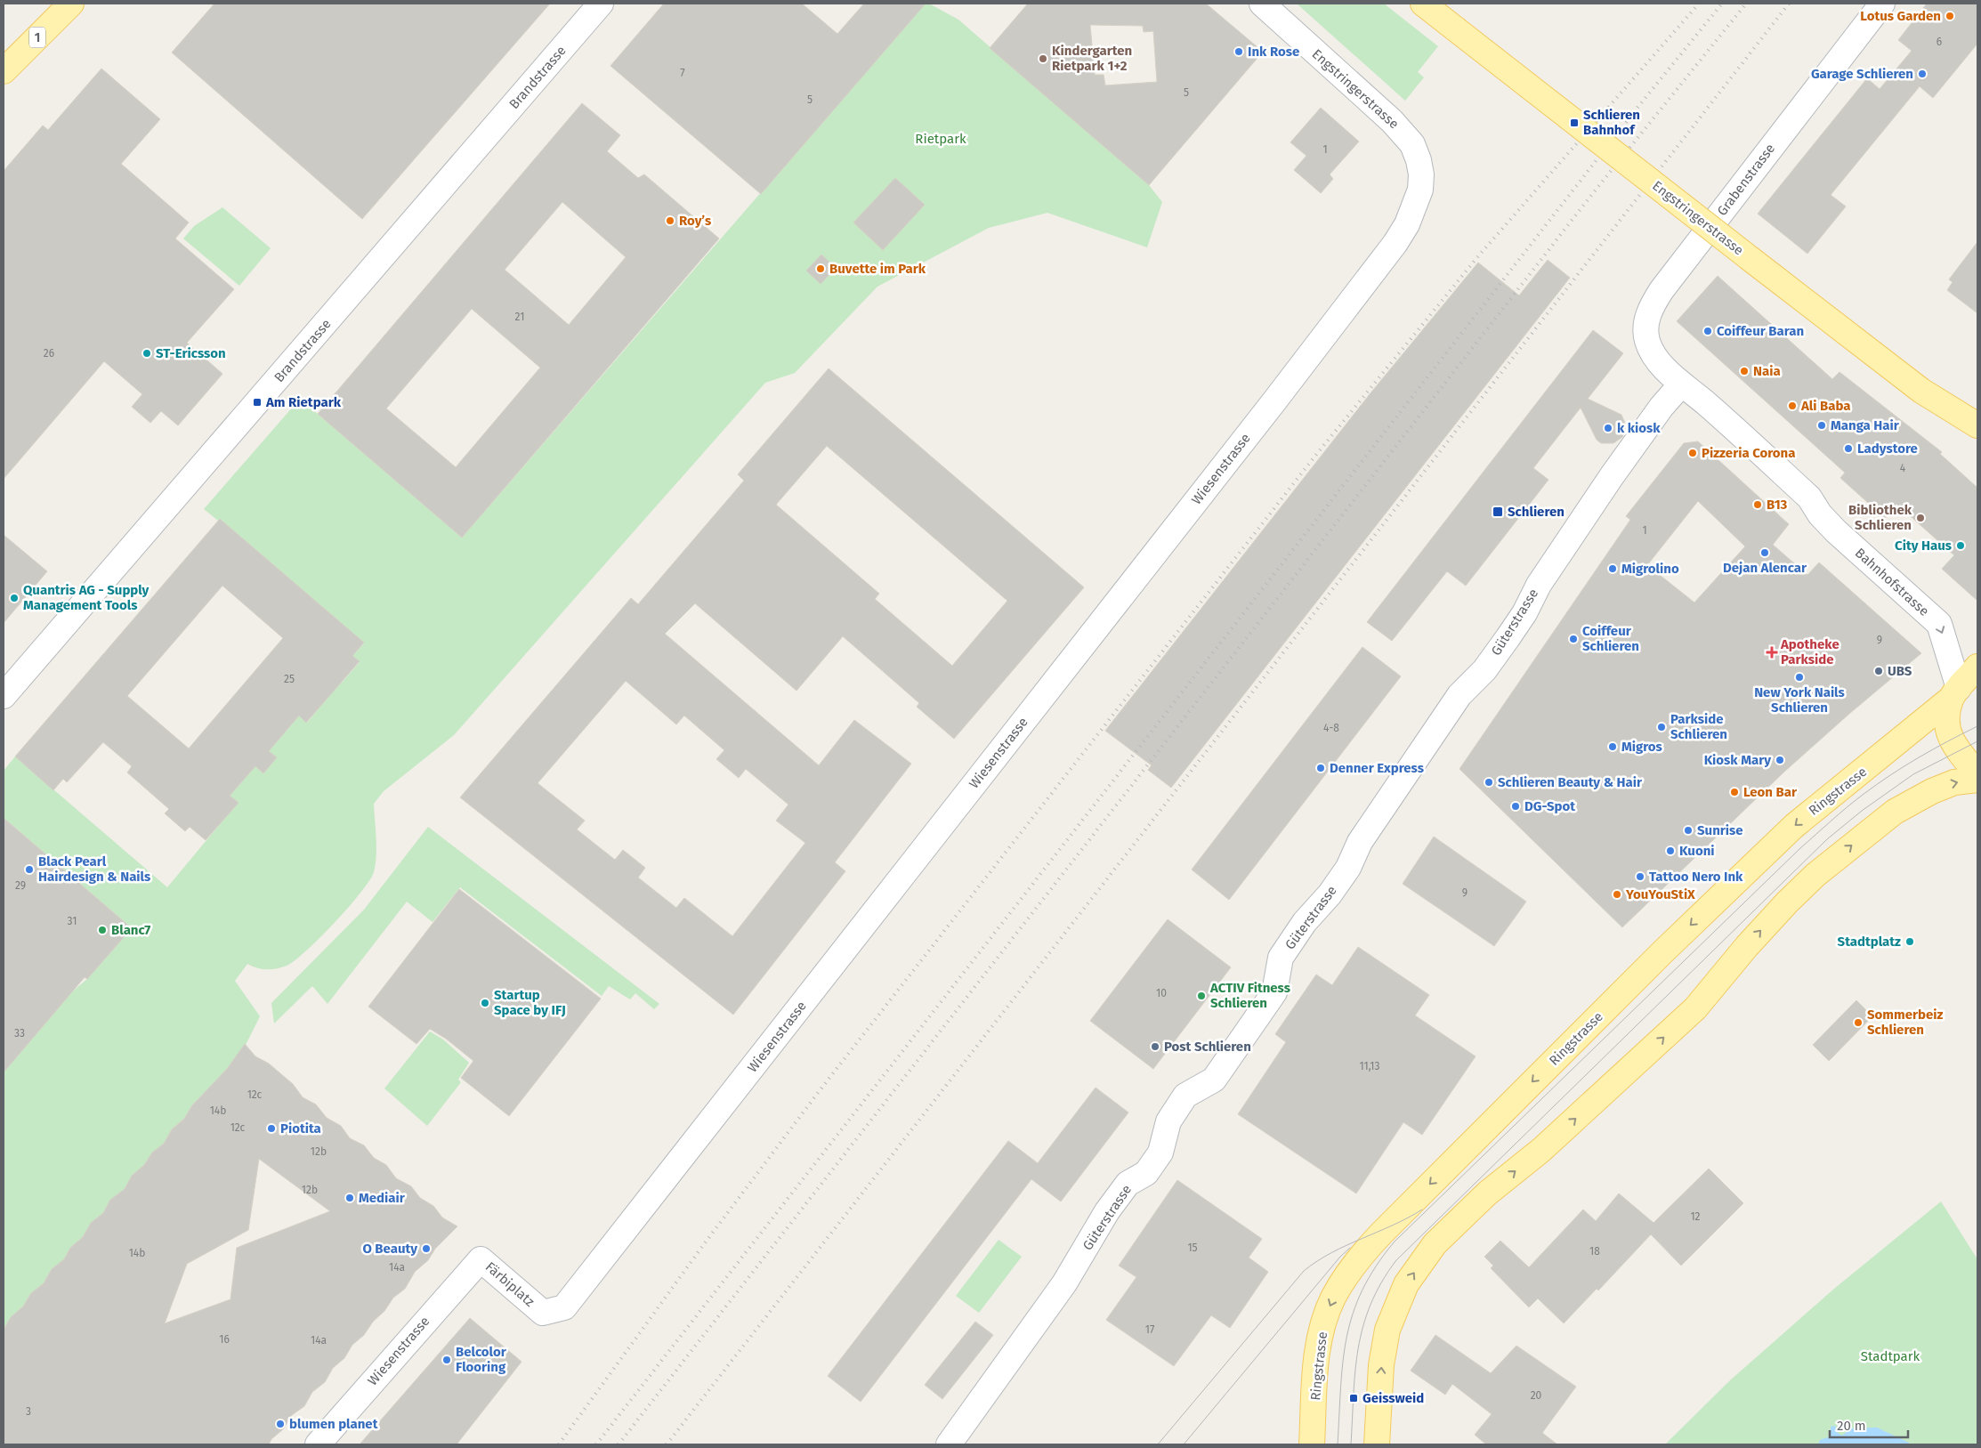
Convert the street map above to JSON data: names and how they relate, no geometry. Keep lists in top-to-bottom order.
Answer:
{
  "streets": {
    "main road": ["1", "Engstringerstrasse", "Ringstrasse"],
    "street": [
      "Brandstrasse",
      "Grabenstrasse",
      "Wiesenstrasse",
      "Bahnhofstrasse",
      "Güterstrasse",
      "Färbiplatz"
    ]
  },
  "crossings": [
    ["Engstringerstrasse", "Wiesenstrasse"],
    ["Grabenstrasse", "Bahnhofstrasse"],
    ["Grabenstrasse", "Güterstrasse"],
    ["Wiesenstrasse", "Färbiplatz"],
    ["Bahnhofstrasse", "Güterstrasse"],
    ["Bahnhofstrasse", "Ringstrasse"]
  ],
  "one_way": ["Bahnhofstrasse"],
  "parks": ["Rietpark", "Stadtpark"],
  "places": {
    "other": [
      "Lotus Garden",
      "Ink Rose",
      "Kindergarten Rietpark 1+2",
      "Garage Schlieren",
      "Roy’s",
      "Buvette im Park",
      "Coiffeur Baran",
      "ST-Ericsson",
      "Naia",
      "Ali Baba",
      "Manga Hair",
      "k kiosk",
      "Ladystore",
      "Pizzeria Corona",
      "B13",
      "Bibliothek Schlieren",
      "City Haus",
      "Dejan Alencar",
      "Migrolino",
      "Quantris AG - Supply Management Tools",
      "Coiffeur Schlieren",
      "UBS",
      "New York Nails Schlieren",
      "Parkside Schlieren",
      "Migros",
      "Kiosk Mary",
      "Denner Express",
      "Schlieren Beauty & Hair",
      "Leon Bar",
      "DG-Spot",
      "Sunrise",
      "Kuoni",
      "Black Pearl Hairdesign & Nails",
      "Tattoo Nero Ink",
      "YouYouStiX",
      "Blanc7",
      "Stadtplatz",
      "ACTIV Fitness Schlieren",
      "Startup Space by IFJ",
      "Sommerbeiz Schlieren",
      "Post Schlieren",
      "Piotita",
      "Mediair",
      "O Beauty",
      "Belcolor Flooring",
      "blumen planet"
    ],
    "transit": [
      "Schlieren Bahnhof",
      "Am Rietpark",
      "Schlieren",
      "Geissweid"
    ],
    "health": ["Apotheke Parkside"]
  },
  "house_numbers": [
    "6",
    "7",
    "5",
    "5",
    "1",
    "21",
    "26",
    "4",
    "1",
    "9",
    "25",
    "4-8",
    "29",
    "9",
    "31",
    "10",
    "33",
    "11,13",
    "12c",
    "14b",
    "12c",
    "12b",
    "12b",
    "12",
    "15",
    "18",
    "14b",
    "14a",
    "17",
    "16",
    "14a",
    "20",
    "3"
  ],
  "scale_bar": "20 m"
}
